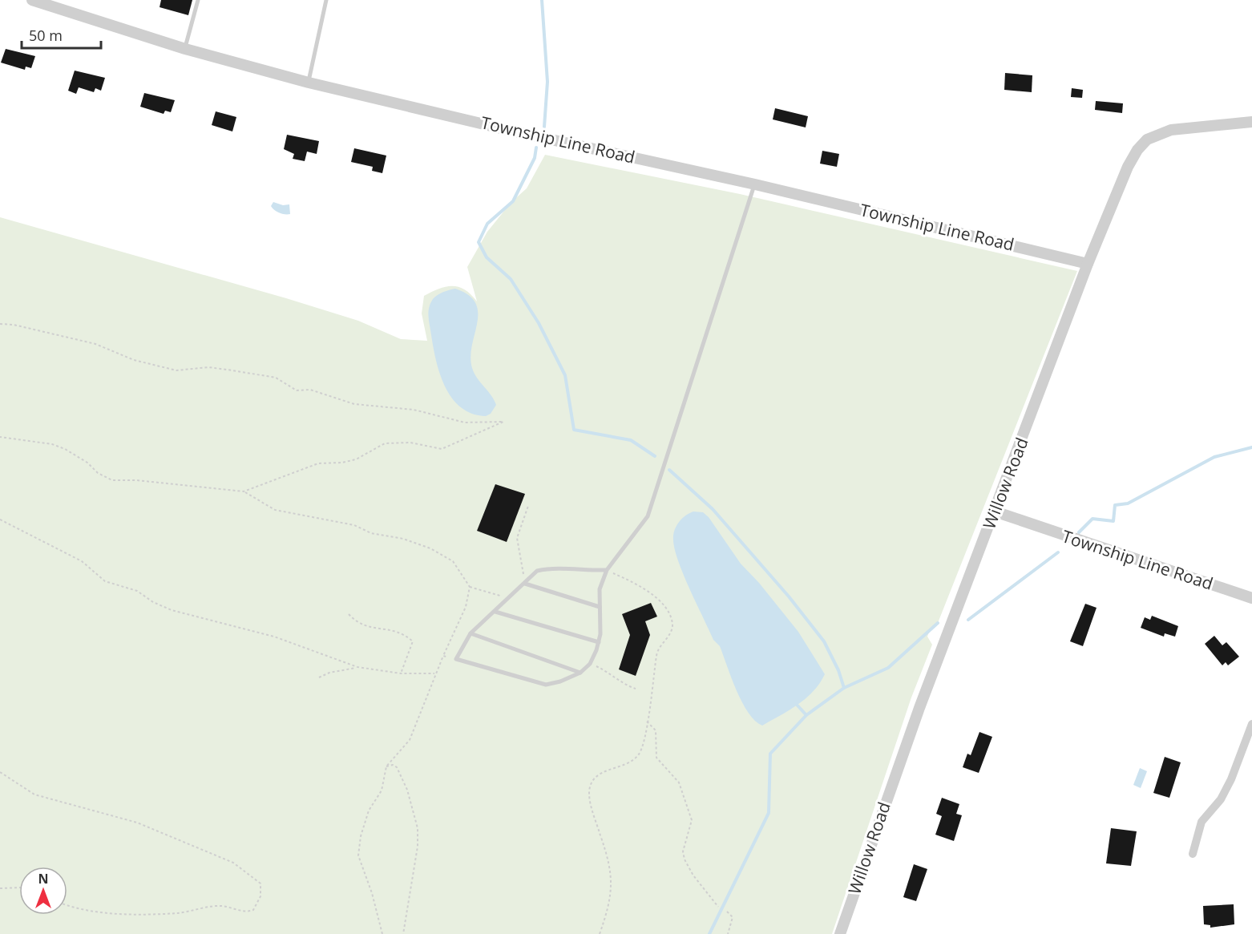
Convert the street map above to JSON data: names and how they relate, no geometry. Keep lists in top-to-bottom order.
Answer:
{
  "streets": {
    "street": ["Township Line Road", "Willow Road"]
  },
  "crossings": [
    ["Township Line Road", "Willow Road"]
  ],
  "scale_bar": "50 m",
  "north": "top"
}
